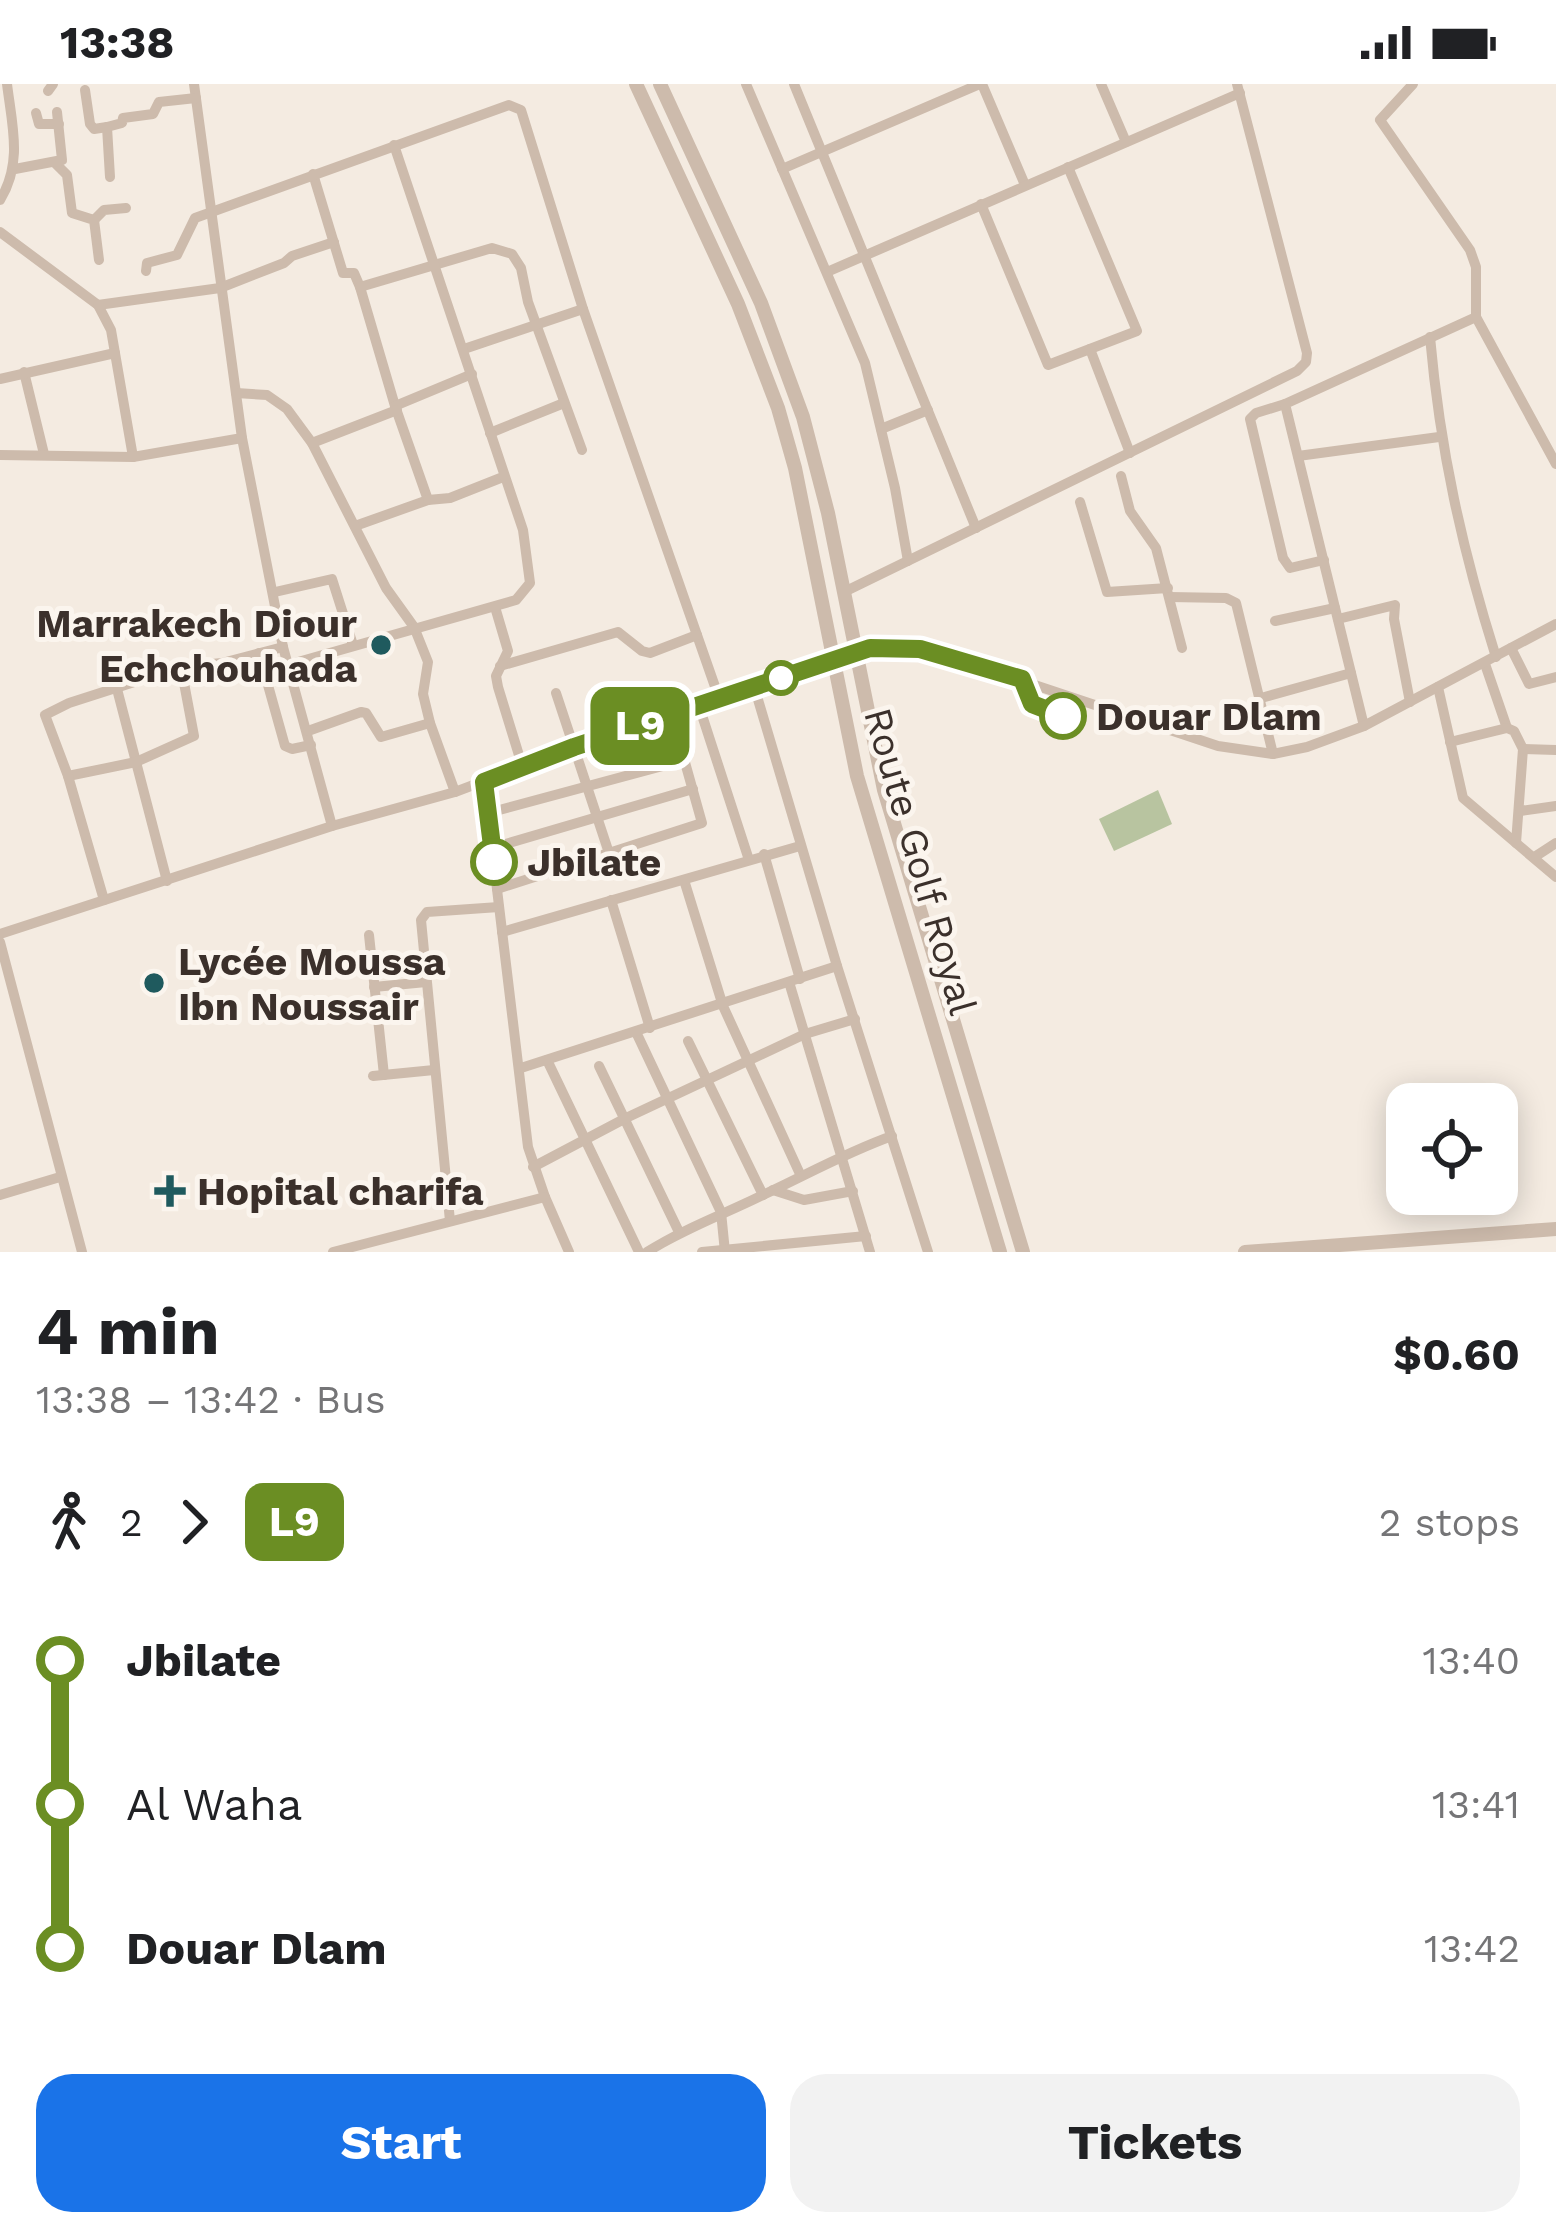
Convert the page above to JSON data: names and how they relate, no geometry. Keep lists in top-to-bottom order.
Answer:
{
  "streets": {
    "street": ["Route Golf Royal"]
  },
  "places": {
    "other": [
      "Marrakech Diour Echchouhada",
      "Douar Dlam",
      "Jbilate",
      "Lycée Moussa Ibn Noussair"
    ],
    "health": ["Hopital charifa"]
  },
  "lines": ["bus line L9"],
  "page": {
    "status": "13:38",
    "on_map": "L9",
    "heading": ["4 min", "13:38 – 13:42 · Bus", "$0.60"],
    "legs": ["2", "L9", "2 stops"],
    "list": [
      {
        "name": "Jbilate",
        "value": "13:40"
      },
      {
        "name": "Al Waha",
        "value": "13:41"
      },
      {
        "name": "Douar Dlam",
        "value": "13:42"
      }
    ],
    "buttons": ["Start", "Tickets"]
  }
}
